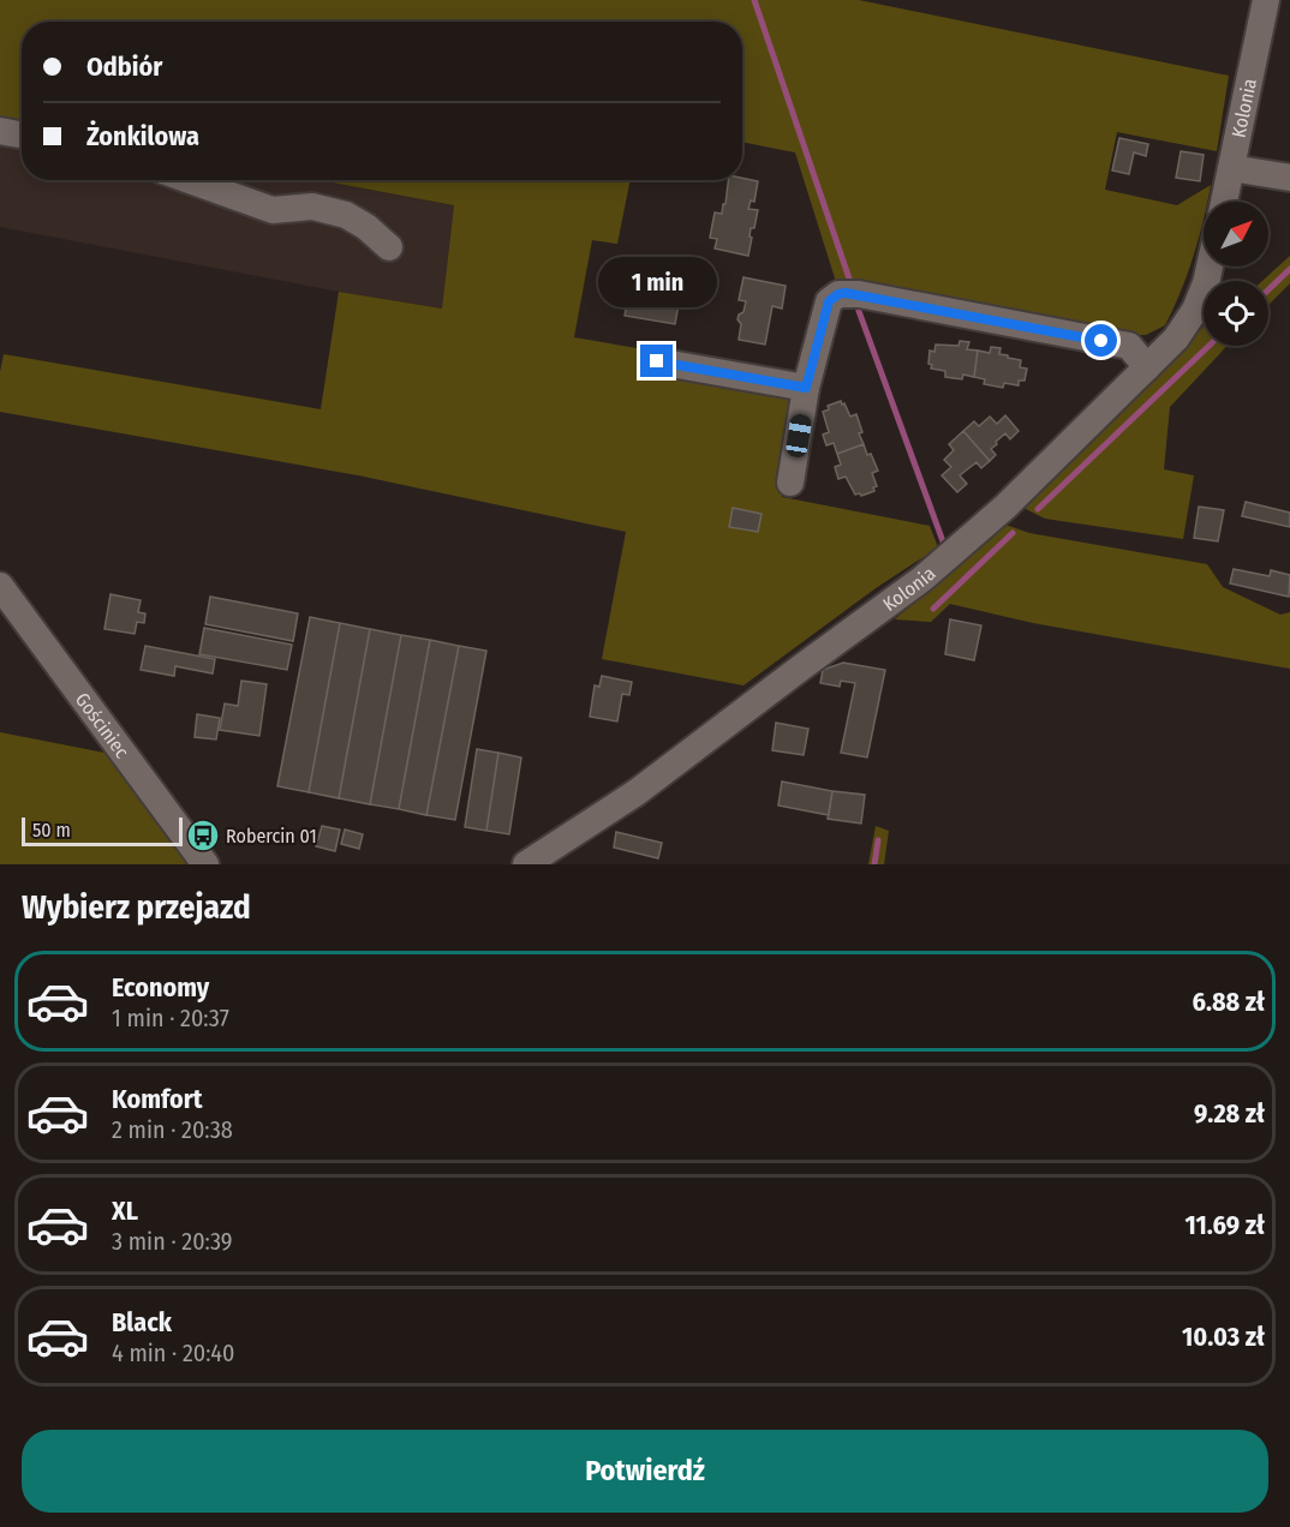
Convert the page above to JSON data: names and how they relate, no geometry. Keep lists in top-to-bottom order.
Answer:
{
  "streets": {
    "street": ["Kolonia", "Gościniec"]
  },
  "places": {
    "bus stop": ["Robercin 01"]
  },
  "scale_bar": "50 m",
  "north": "top right",
  "page": {
    "banner": ["Odbiór", "Żonkilowa"],
    "bubble": "1 min",
    "scale": "50 m",
    "heading": "Wybierz przejazd",
    "list": [
      {
        "name": "Economy",
        "note": "1 min · 20:37",
        "value": "6.88 zł"
      },
      {
        "name": "Komfort",
        "note": "2 min · 20:38",
        "value": "9.28 zł"
      },
      {
        "name": "XL",
        "note": "3 min · 20:39",
        "value": "11.69 zł"
      },
      {
        "name": "Black",
        "note": "4 min · 20:40",
        "value": "10.03 zł"
      }
    ],
    "buttons": "Potwierdź"
  }
}
